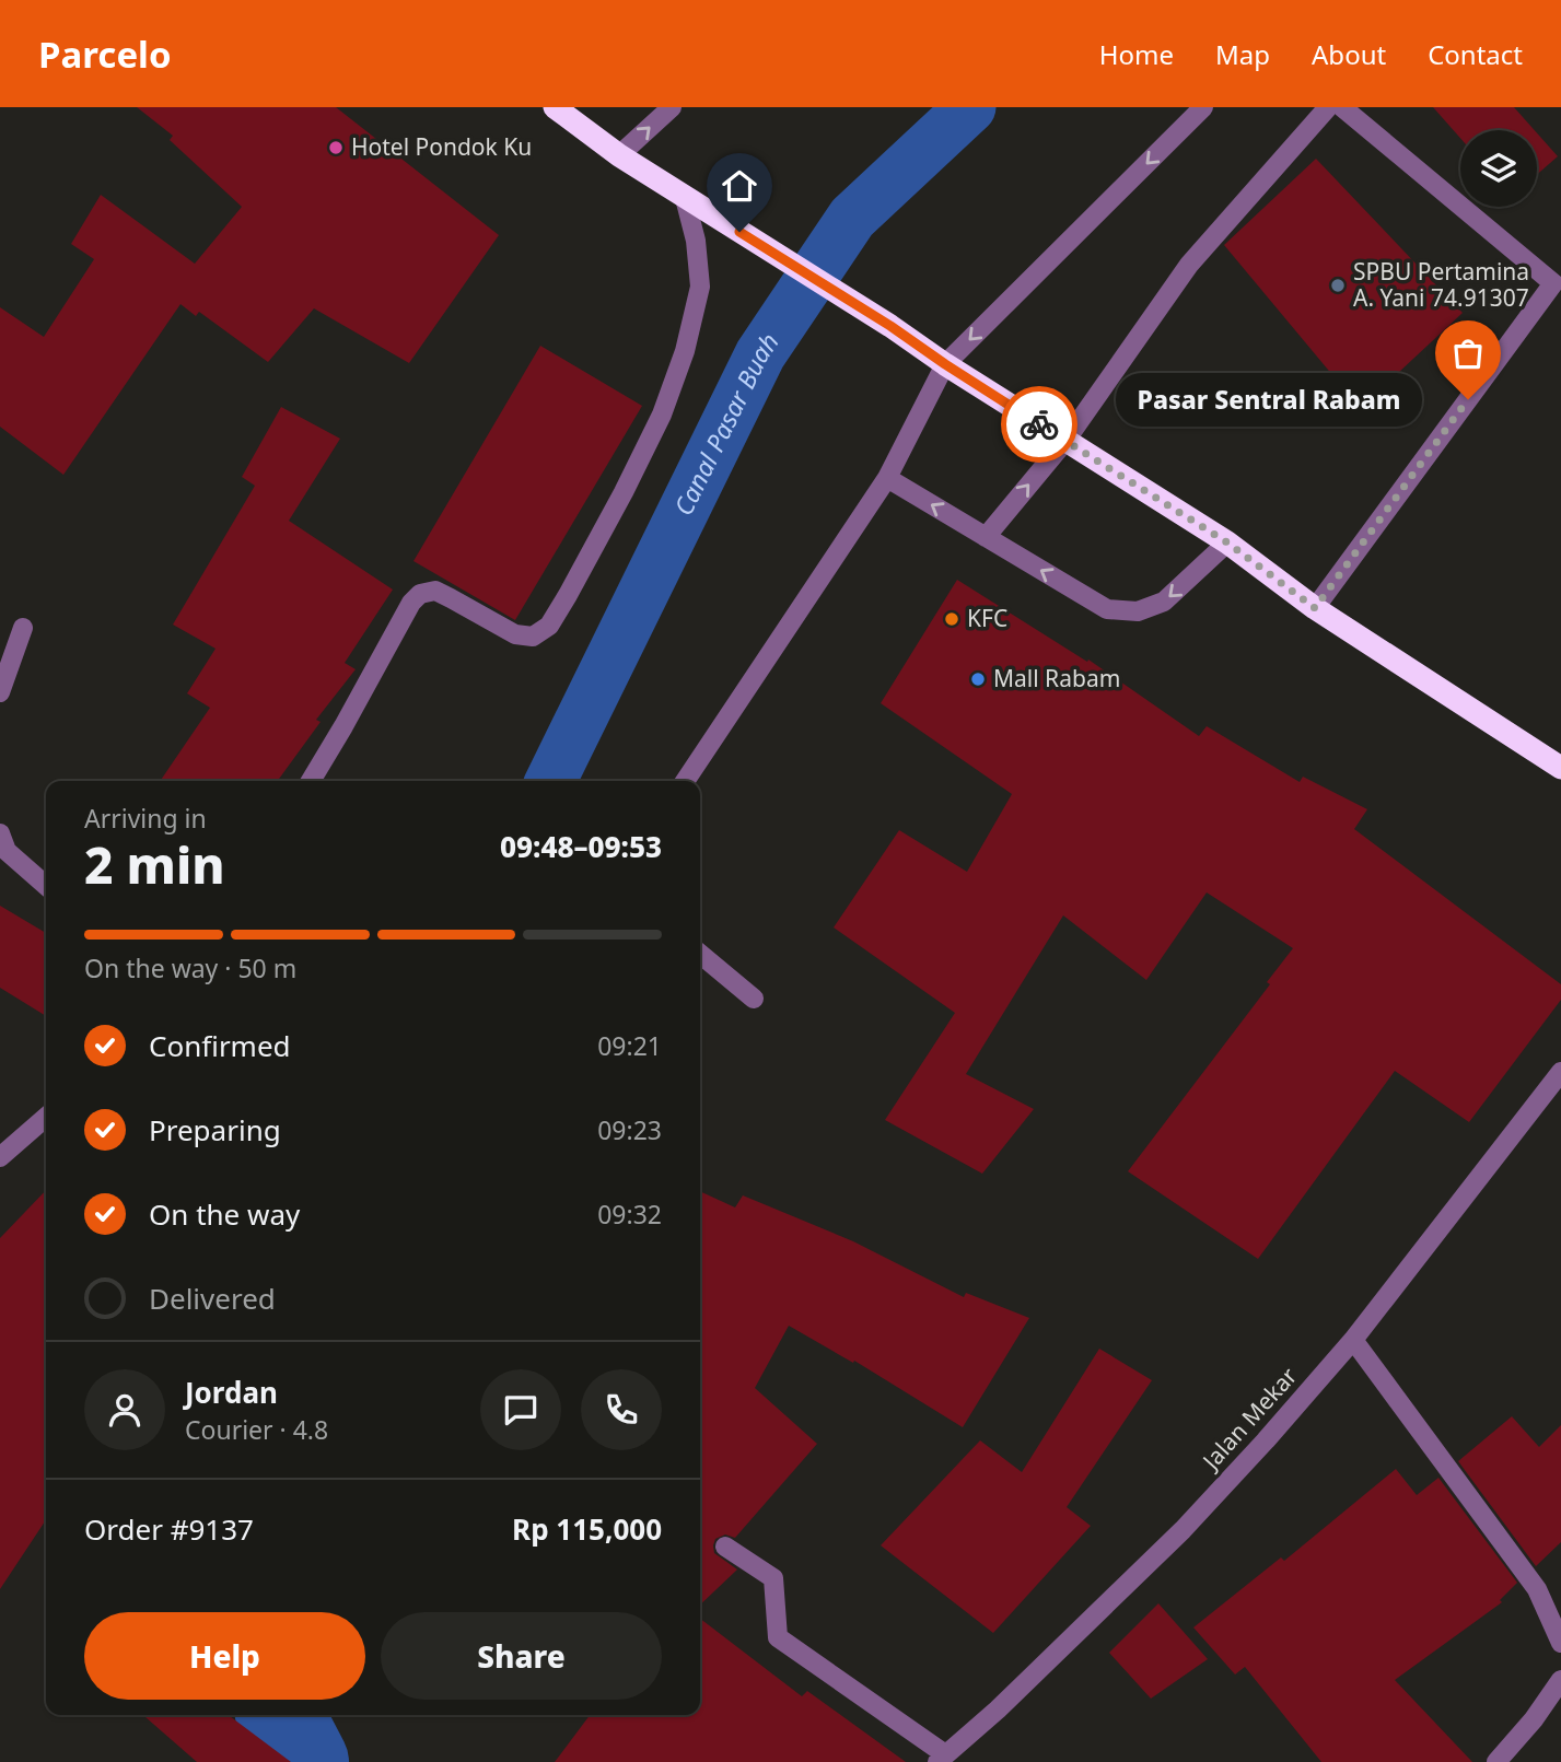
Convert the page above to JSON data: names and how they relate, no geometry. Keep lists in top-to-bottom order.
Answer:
{
  "streets": {
    "street": ["Jalan Mekar"]
  },
  "water": ["Canal Pasar Buah"],
  "places": [
    "Hotel Pondok Ku",
    "SPBU Pertamina A. Yani 74.91307",
    "Pasar Sentral Rabam",
    "KFC",
    "Mall Rabam"
  ],
  "page": {
    "header": "Parcelo",
    "nav": [
      "Home",
      "Map",
      "About",
      "Contact"
    ],
    "bubble": "Pasar Sentral Rabam",
    "heading": ["2 min", "Arriving in", "09:48–09:53"],
    "panel": [
      "Jordan",
      "Courier · 4.8",
      "Order #9137",
      "Rp 115,000"
    ],
    "bar": "On the way · 50 m",
    "list": [
      ["Confirmed", "09:21"],
      ["Preparing", "09:23"],
      ["On the way", "09:32"],
      "Delivered"
    ],
    "buttons": ["Help", "Share"]
  }
}
